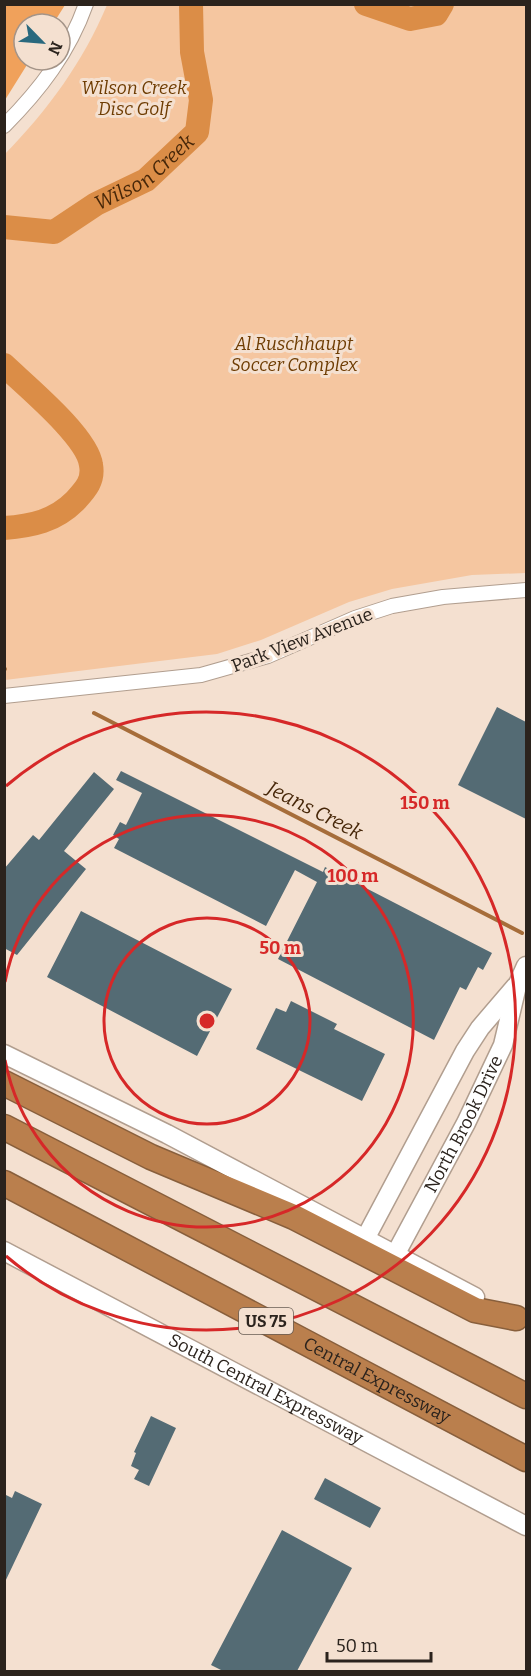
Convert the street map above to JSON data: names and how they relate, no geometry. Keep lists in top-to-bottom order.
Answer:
{
  "streets": {
    "highway": ["US 75", "Central Expressway"],
    "main road": ["North Brook Drive", "South Central Expressway"],
    "street": ["Park View Avenue"]
  },
  "water": ["Wilson Creek", "Jeans Creek"],
  "parks": ["Wilson Creek Disc Golf", "Al Ruschhaupt Soccer Complex"],
  "scale_bar": "50 m",
  "north": "bottom right",
  "rings": ["150 m", "100 m", "50 m"]
}
